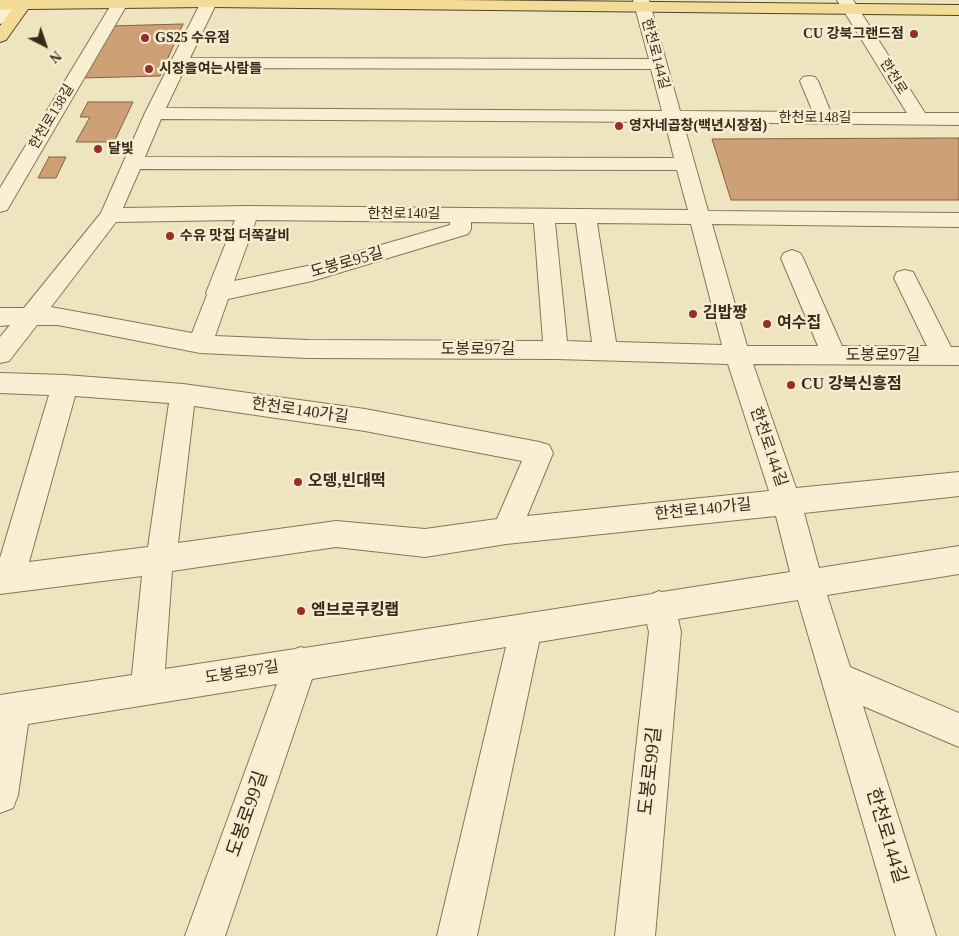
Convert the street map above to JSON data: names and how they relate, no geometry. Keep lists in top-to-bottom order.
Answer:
{
  "streets": {
    "street": [
      "한천로144길",
      "한천로",
      "한천로138길",
      "한천로148길",
      "한천로140길",
      "도봉로95길",
      "도봉로97길",
      "한천로140가길",
      "도봉로99길"
    ]
  },
  "crossings": [
    ["한천로144길", "한천로148길"],
    ["한천로144길", "한천로140길"],
    ["한천로144길", "도봉로97길"],
    ["한천로144길", "한천로140가길"],
    ["한천로", "한천로148길"],
    ["한천로140길", "도봉로95길"],
    ["도봉로97길", "도봉로99길"]
  ],
  "places": [
    "CU 강북그랜드점",
    "GS25 수유점",
    "시장을여는사람들",
    "영자네곱창(백년시장점)",
    "달빛",
    "수유 맛집 더쪽갈비",
    "김밥짱",
    "여수집",
    "CU 강북신흥점",
    "오뎅,빈대떡",
    "엠브로쿠킹랩"
  ],
  "north": "bottom right"
}
